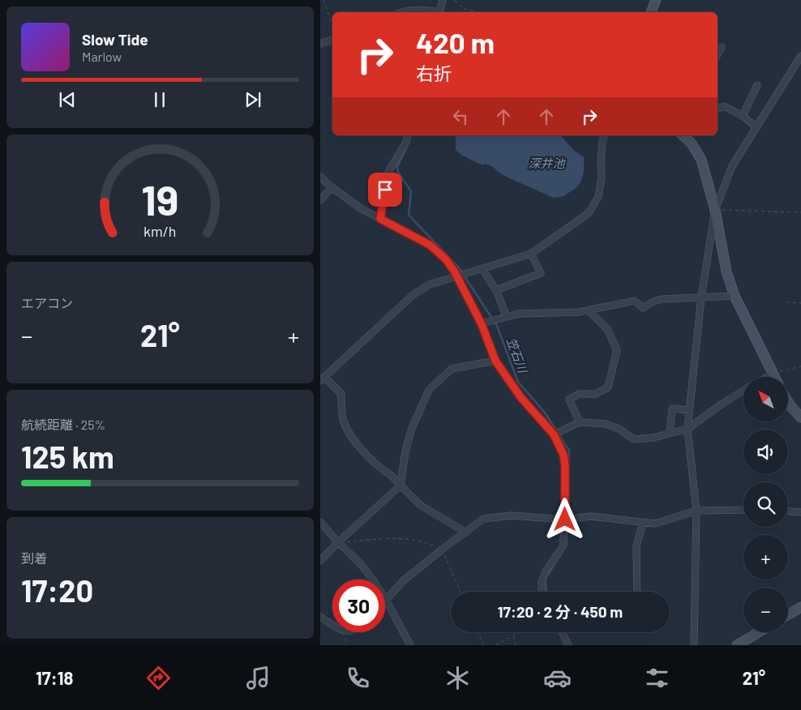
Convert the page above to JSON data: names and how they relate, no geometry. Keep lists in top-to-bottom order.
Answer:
{
  "water": ["深井池", "笠石川"],
  "north": "top left",
  "page": {
    "turn": ["420 m", "右折"],
    "song": ["Slow Tide", "Marlow"],
    "tile": [
      "エアコン",
      ["航続距離 · 25%", "125 km"],
      ["到着", "17:20"]
    ],
    "heat": ["−", "21°", "+"],
    "map_buttons": ["+", "−"],
    "limit": "30",
    "trip": "17:20 · 2 分 · 450 m",
    "tabs": ["17:18", "21°"],
    "gauge": ["19", "km/h"]
  }
}
